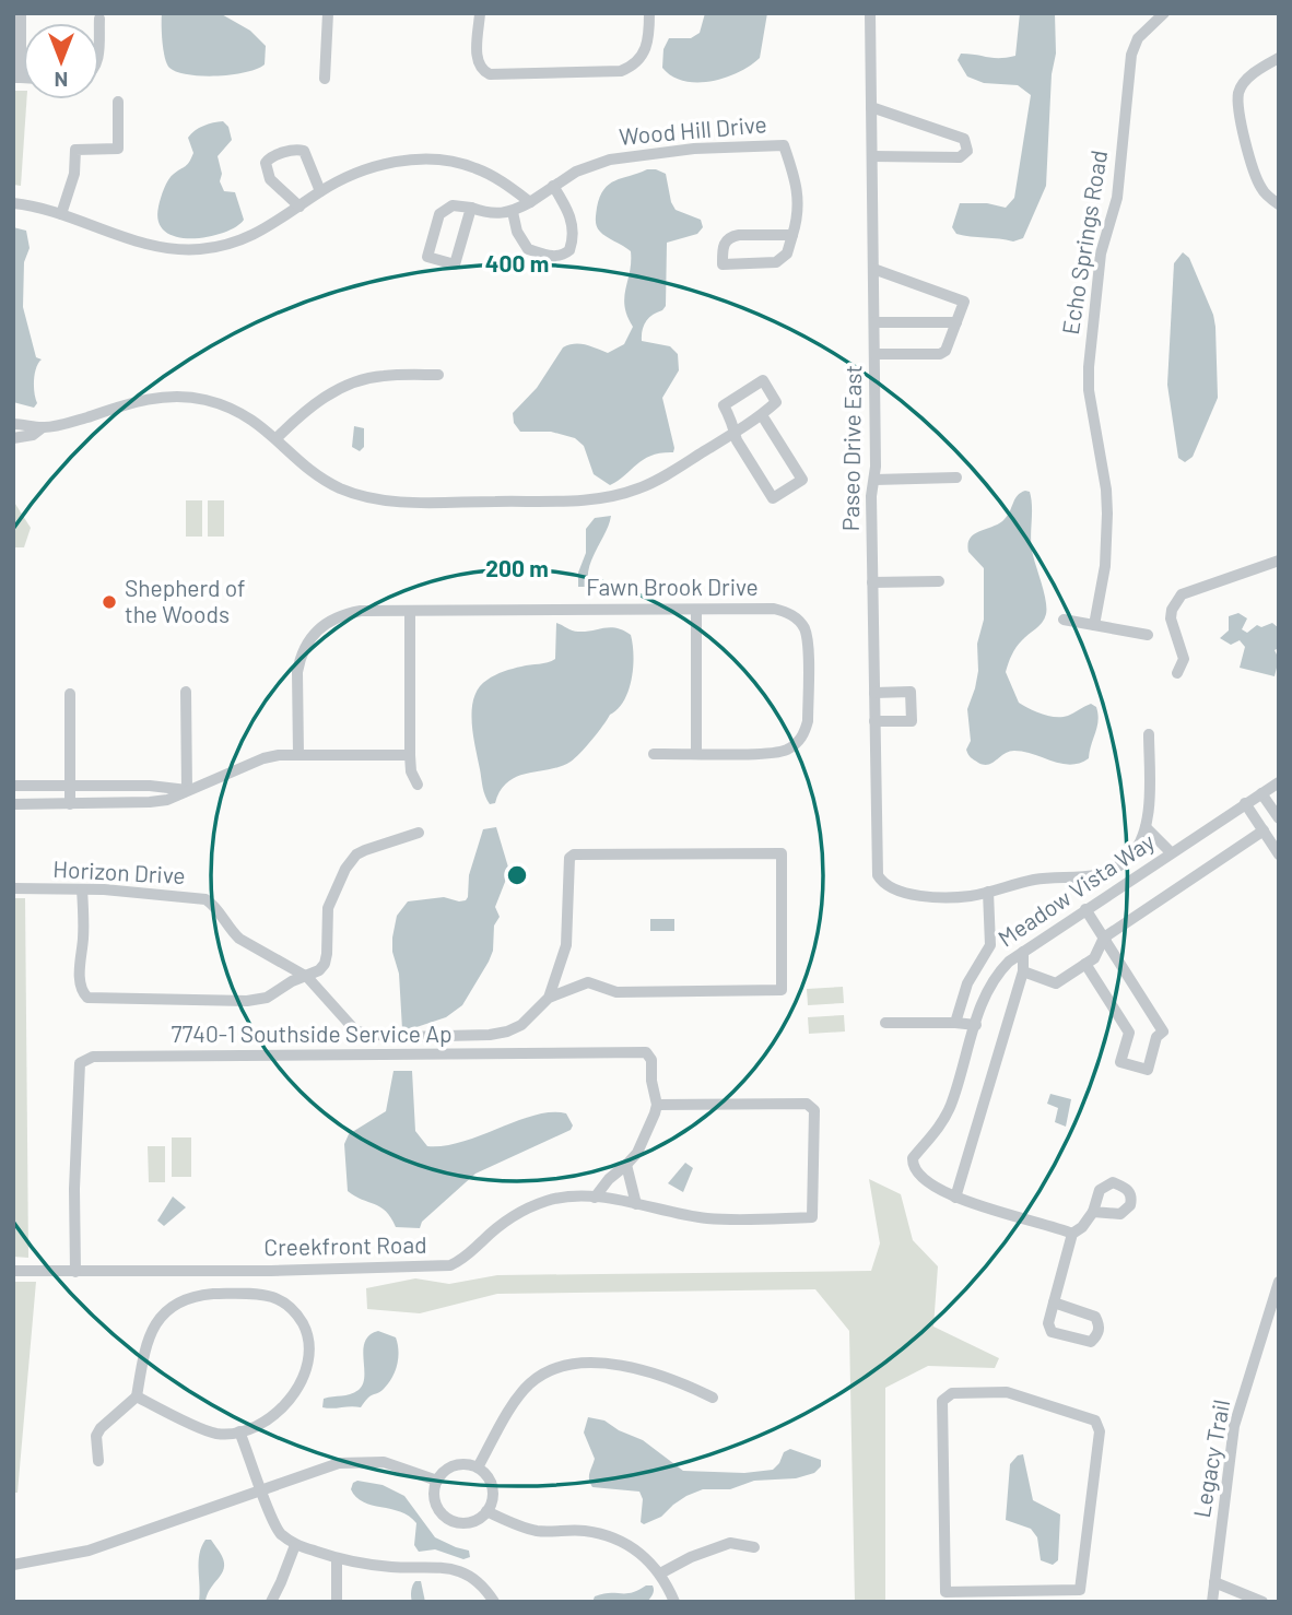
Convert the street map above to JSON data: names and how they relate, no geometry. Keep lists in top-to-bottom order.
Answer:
{
  "streets": {
    "street": [
      "Wood Hill Drive",
      "Echo Springs Road",
      "Paseo Drive East",
      "Fawn Brook Drive",
      "Horizon Drive",
      "Meadow Vista Way",
      "7740-1 Southside Service Ap",
      "Creekfront Road",
      "Legacy Trail"
    ]
  },
  "crossings": [
    ["7740-1 Southside Service Ap", "Creekfront Road"]
  ],
  "places": ["Shepherd of the Woods"],
  "north": "bottom",
  "rings": ["400 m", "200 m"]
}
